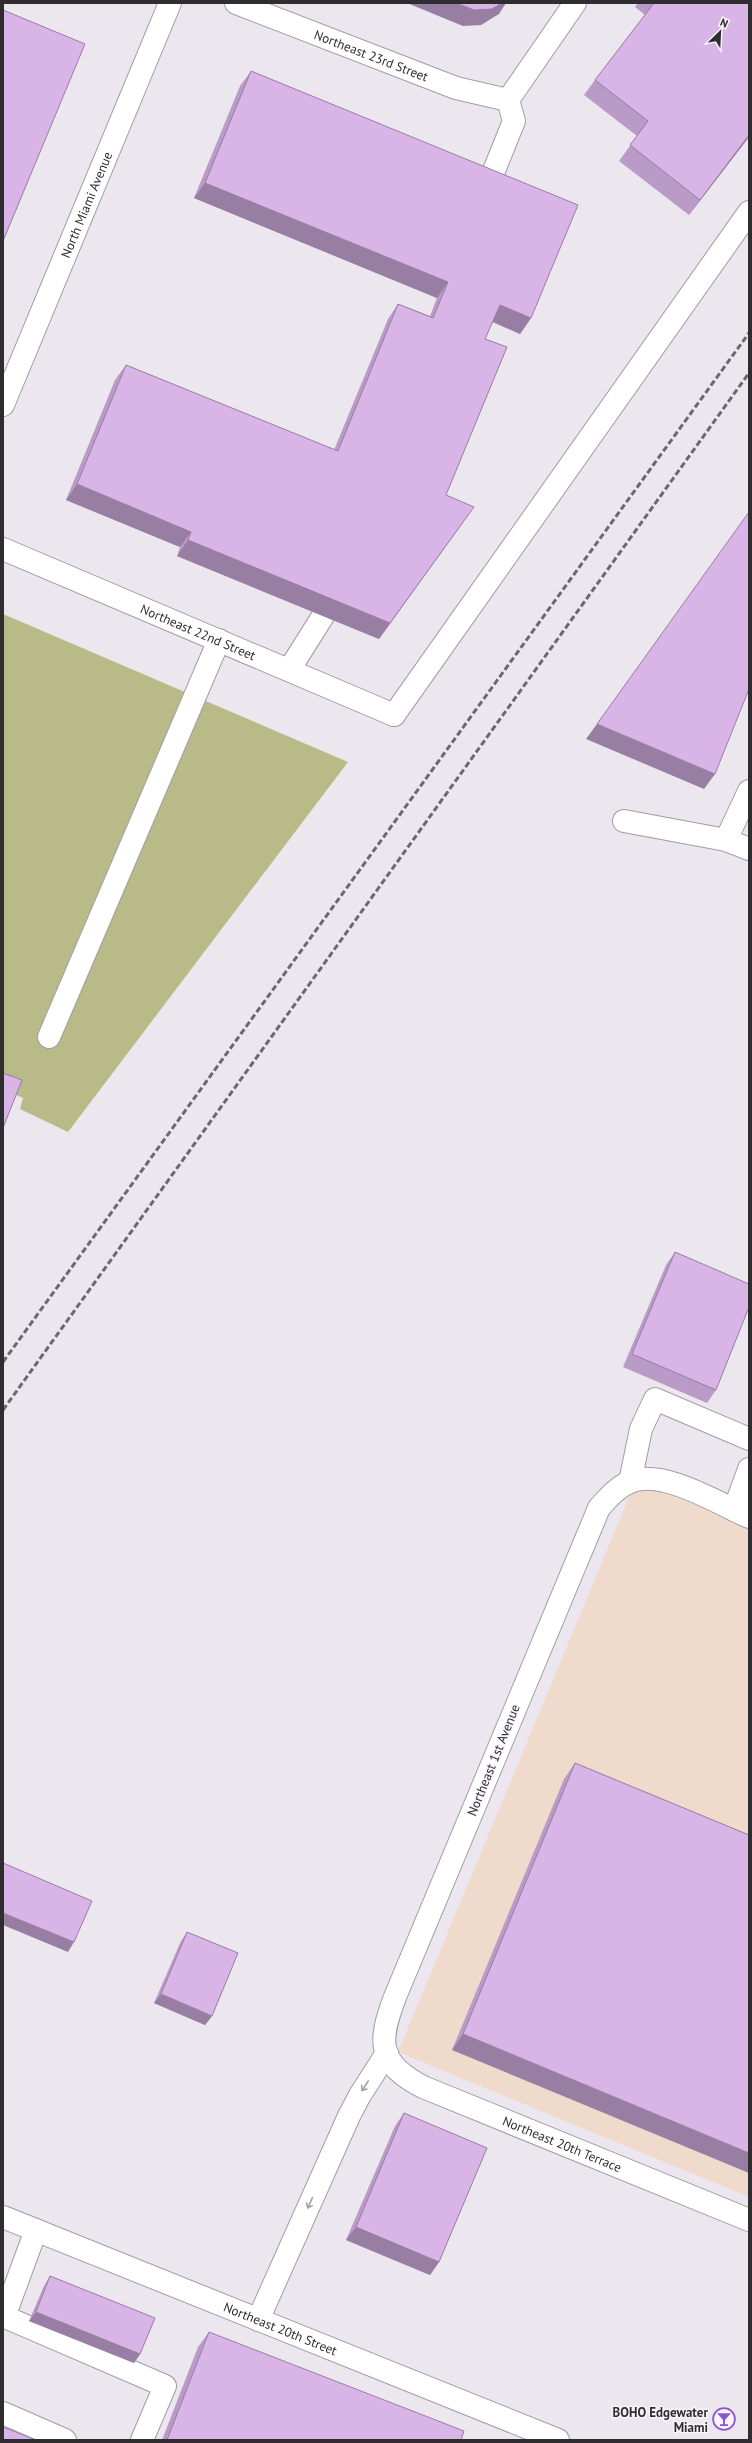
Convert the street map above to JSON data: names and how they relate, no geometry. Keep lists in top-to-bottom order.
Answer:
{
  "streets": {
    "street": [
      "Northeast 23rd Street",
      "North Miami Avenue",
      "Northeast 22nd Street",
      "Northeast 1st Avenue",
      "Northeast 20th Terrace",
      "Northeast 20th Street"
    ]
  },
  "crossings": [
    ["Northeast 1st Avenue", "Northeast 20th Terrace"]
  ],
  "places": {
    "bar": ["BOHO Edgewater Miami"]
  },
  "north": "top right"
}
